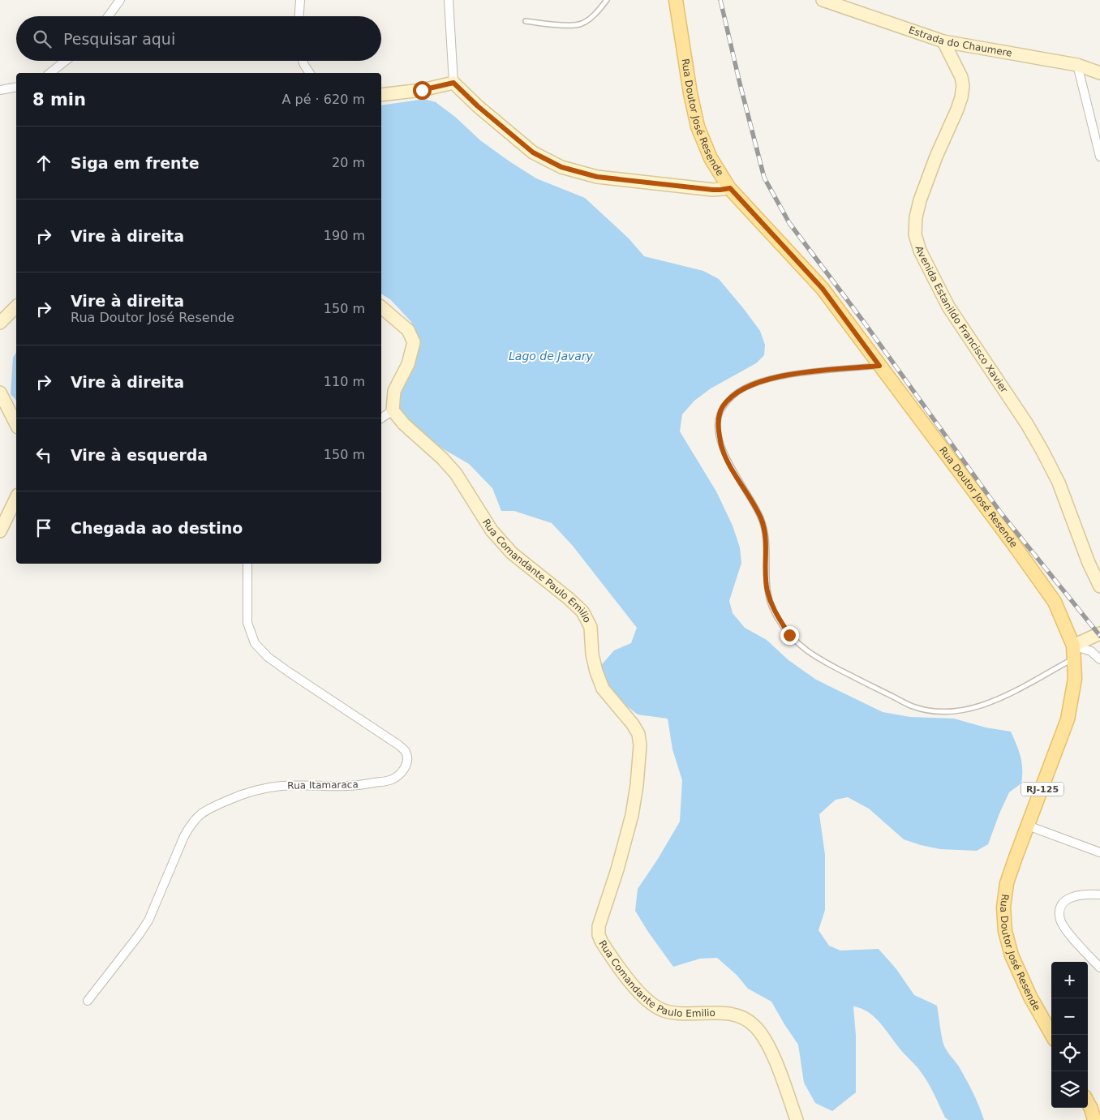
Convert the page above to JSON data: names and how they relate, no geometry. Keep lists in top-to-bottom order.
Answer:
{
  "streets": {
    "main road": ["Rua Doutor José Resende", "RJ-125"],
    "street": [
      "Estrada do Chaumere",
      "Avenida Estanildo Francisco Xavier",
      "Rua Comandante Paulo Emilio",
      "Rua Itamaraca"
    ]
  },
  "crossings": [
    ["Estrada do Chaumere", "Avenida Estanildo Francisco Xavier"]
  ],
  "water": ["Lago de Javary"],
  "page": {
    "search": "Pesquisar aqui",
    "heading": ["8 min", "A pé · 620 m"],
    "list": [
      ["Siga em frente", "20 m"],
      ["Vire à direita", "190 m"],
      ["Vire à direita", "Rua Doutor José Resende", "150 m"],
      ["Vire à direita", "110 m"],
      ["Vire à esquerda", "150 m"],
      "Chegada ao destino"
    ],
    "map_buttons": ["+", "−"]
  }
}
